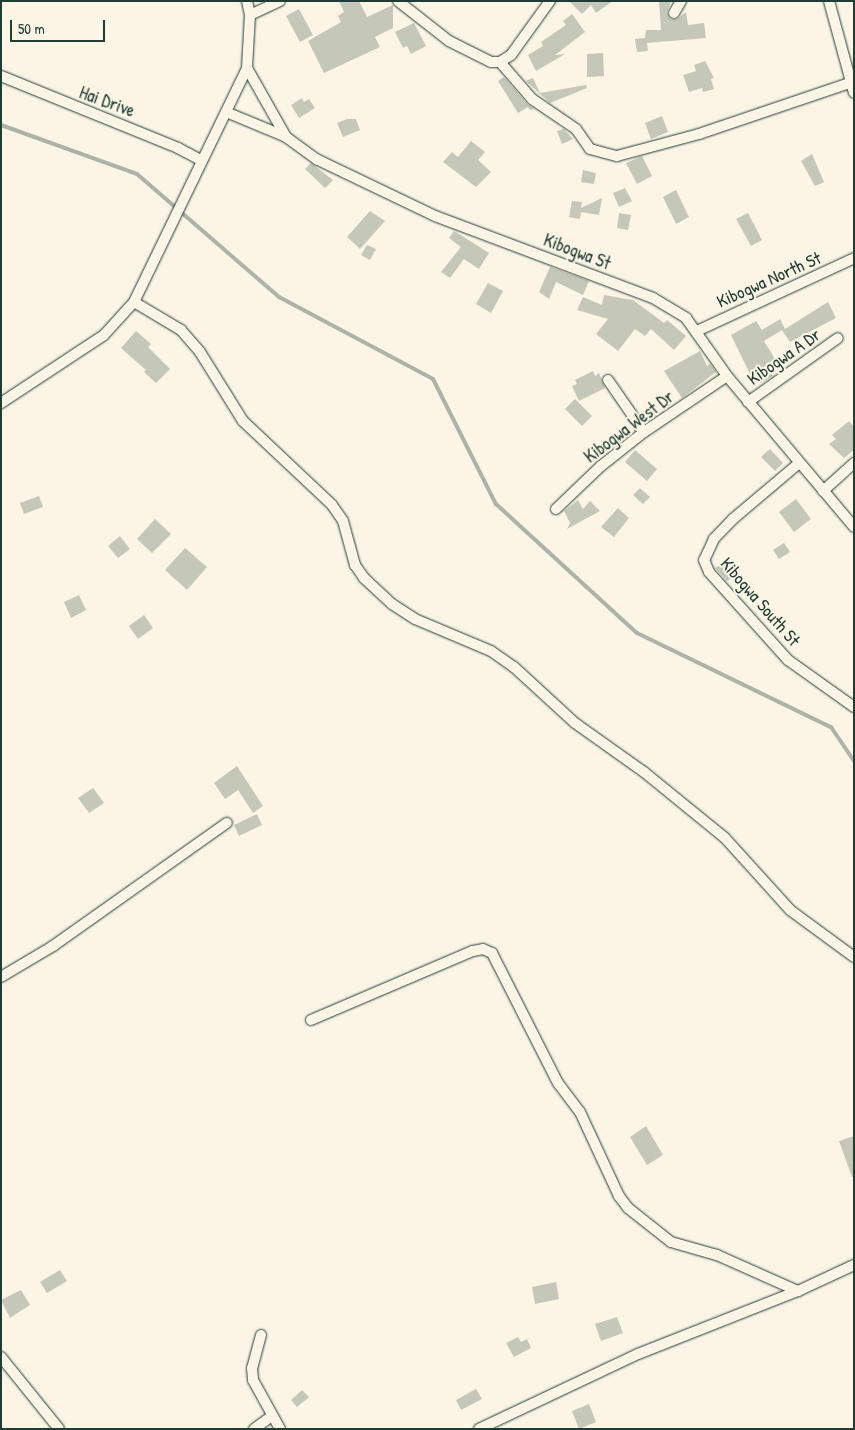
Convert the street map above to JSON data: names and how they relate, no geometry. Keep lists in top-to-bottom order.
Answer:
{
  "streets": {
    "street": [
      "Hai Drive",
      "Kibogwa St",
      "Kibogwa North St",
      "Kibogwa A Dr",
      "Kibogwa West Dr",
      "Kibogwa South St"
    ]
  },
  "crossings": [
    ["Kibogwa St", "Kibogwa North St"],
    ["Kibogwa St", "Kibogwa A Dr"],
    ["Kibogwa St", "Kibogwa West Dr"],
    ["Kibogwa St", "Kibogwa South St"]
  ],
  "scale_bar": "50 m"
}
